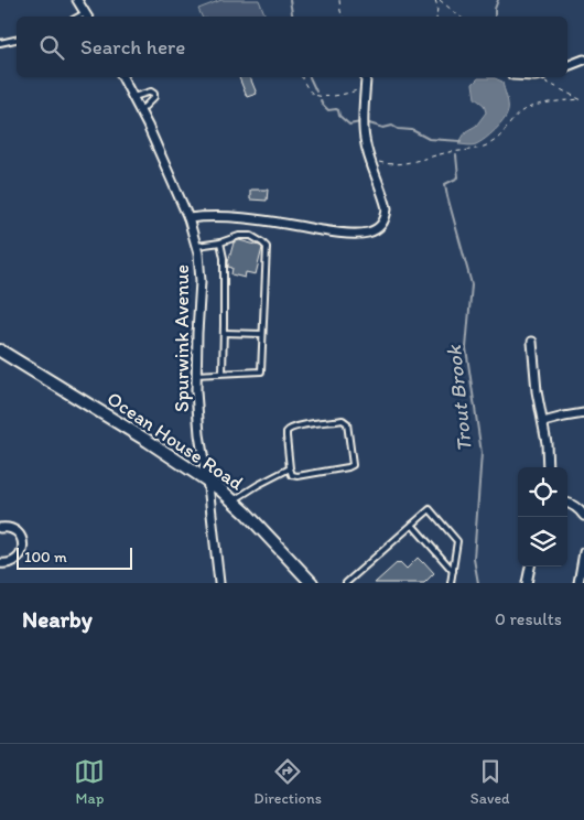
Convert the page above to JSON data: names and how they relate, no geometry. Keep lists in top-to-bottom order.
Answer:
{
  "streets": {
    "main road": ["Ocean House Road"],
    "street": ["Spurwink Avenue"]
  },
  "crossings": [
    ["Spurwink Avenue", "Ocean House Road"]
  ],
  "water": ["Trout Brook"],
  "scale_bar": "100 m",
  "page": {
    "search": "Search here",
    "scale": "100 m",
    "heading": ["Nearby", "0 results"],
    "nav": ["Map", "Directions", "Saved"]
  }
}
